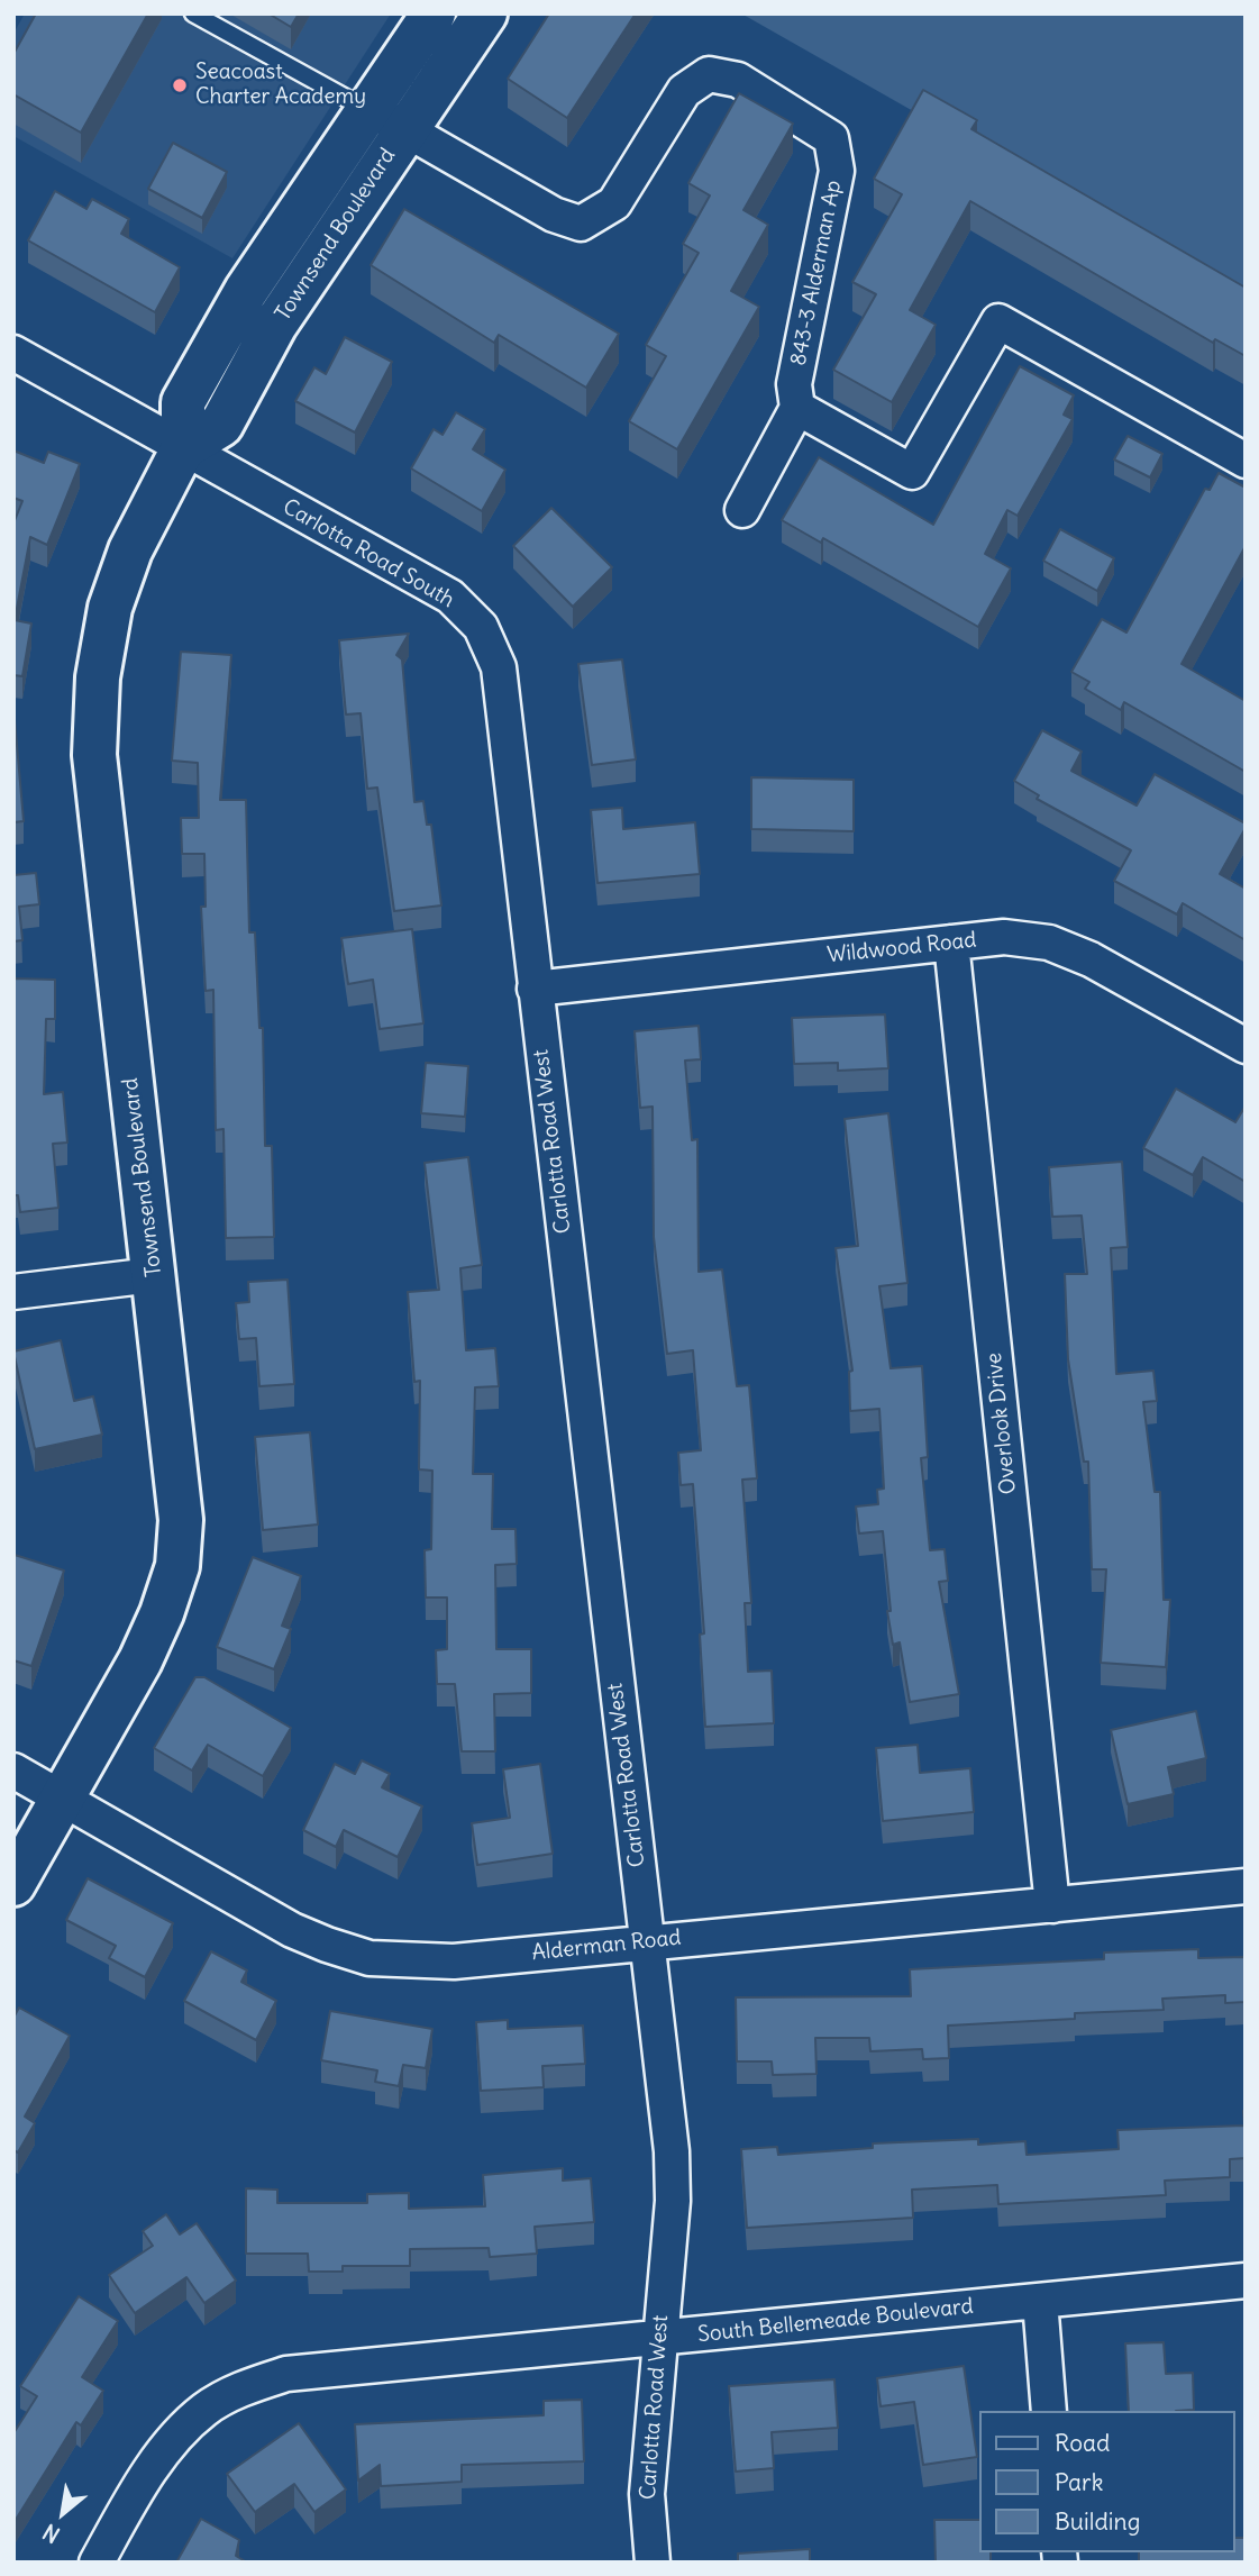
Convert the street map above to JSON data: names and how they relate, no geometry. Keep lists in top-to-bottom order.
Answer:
{
  "streets": {
    "street": [
      "Townsend Boulevard",
      "843-3 Alderman Ap",
      "Carlotta Road South",
      "Wildwood Road",
      "Carlotta Road West",
      "Overlook Drive",
      "Alderman Road",
      "South Bellemeade Boulevard"
    ]
  },
  "crossings": [
    ["Townsend Boulevard", "843-3 Alderman Ap"],
    ["Townsend Boulevard", "Carlotta Road South"],
    ["Townsend Boulevard", "Alderman Road"],
    ["Carlotta Road South", "Wildwood Road"],
    ["Carlotta Road South", "Carlotta Road West"],
    ["Wildwood Road", "Carlotta Road West"],
    ["Wildwood Road", "Overlook Drive"],
    ["Carlotta Road West", "Alderman Road"],
    ["Carlotta Road West", "South Bellemeade Boulevard"],
    ["Overlook Drive", "Alderman Road"]
  ],
  "places": ["Seacoast Charter Academy"],
  "legend": ["Road", "Park", "Building"],
  "north": "bottom left"
}
